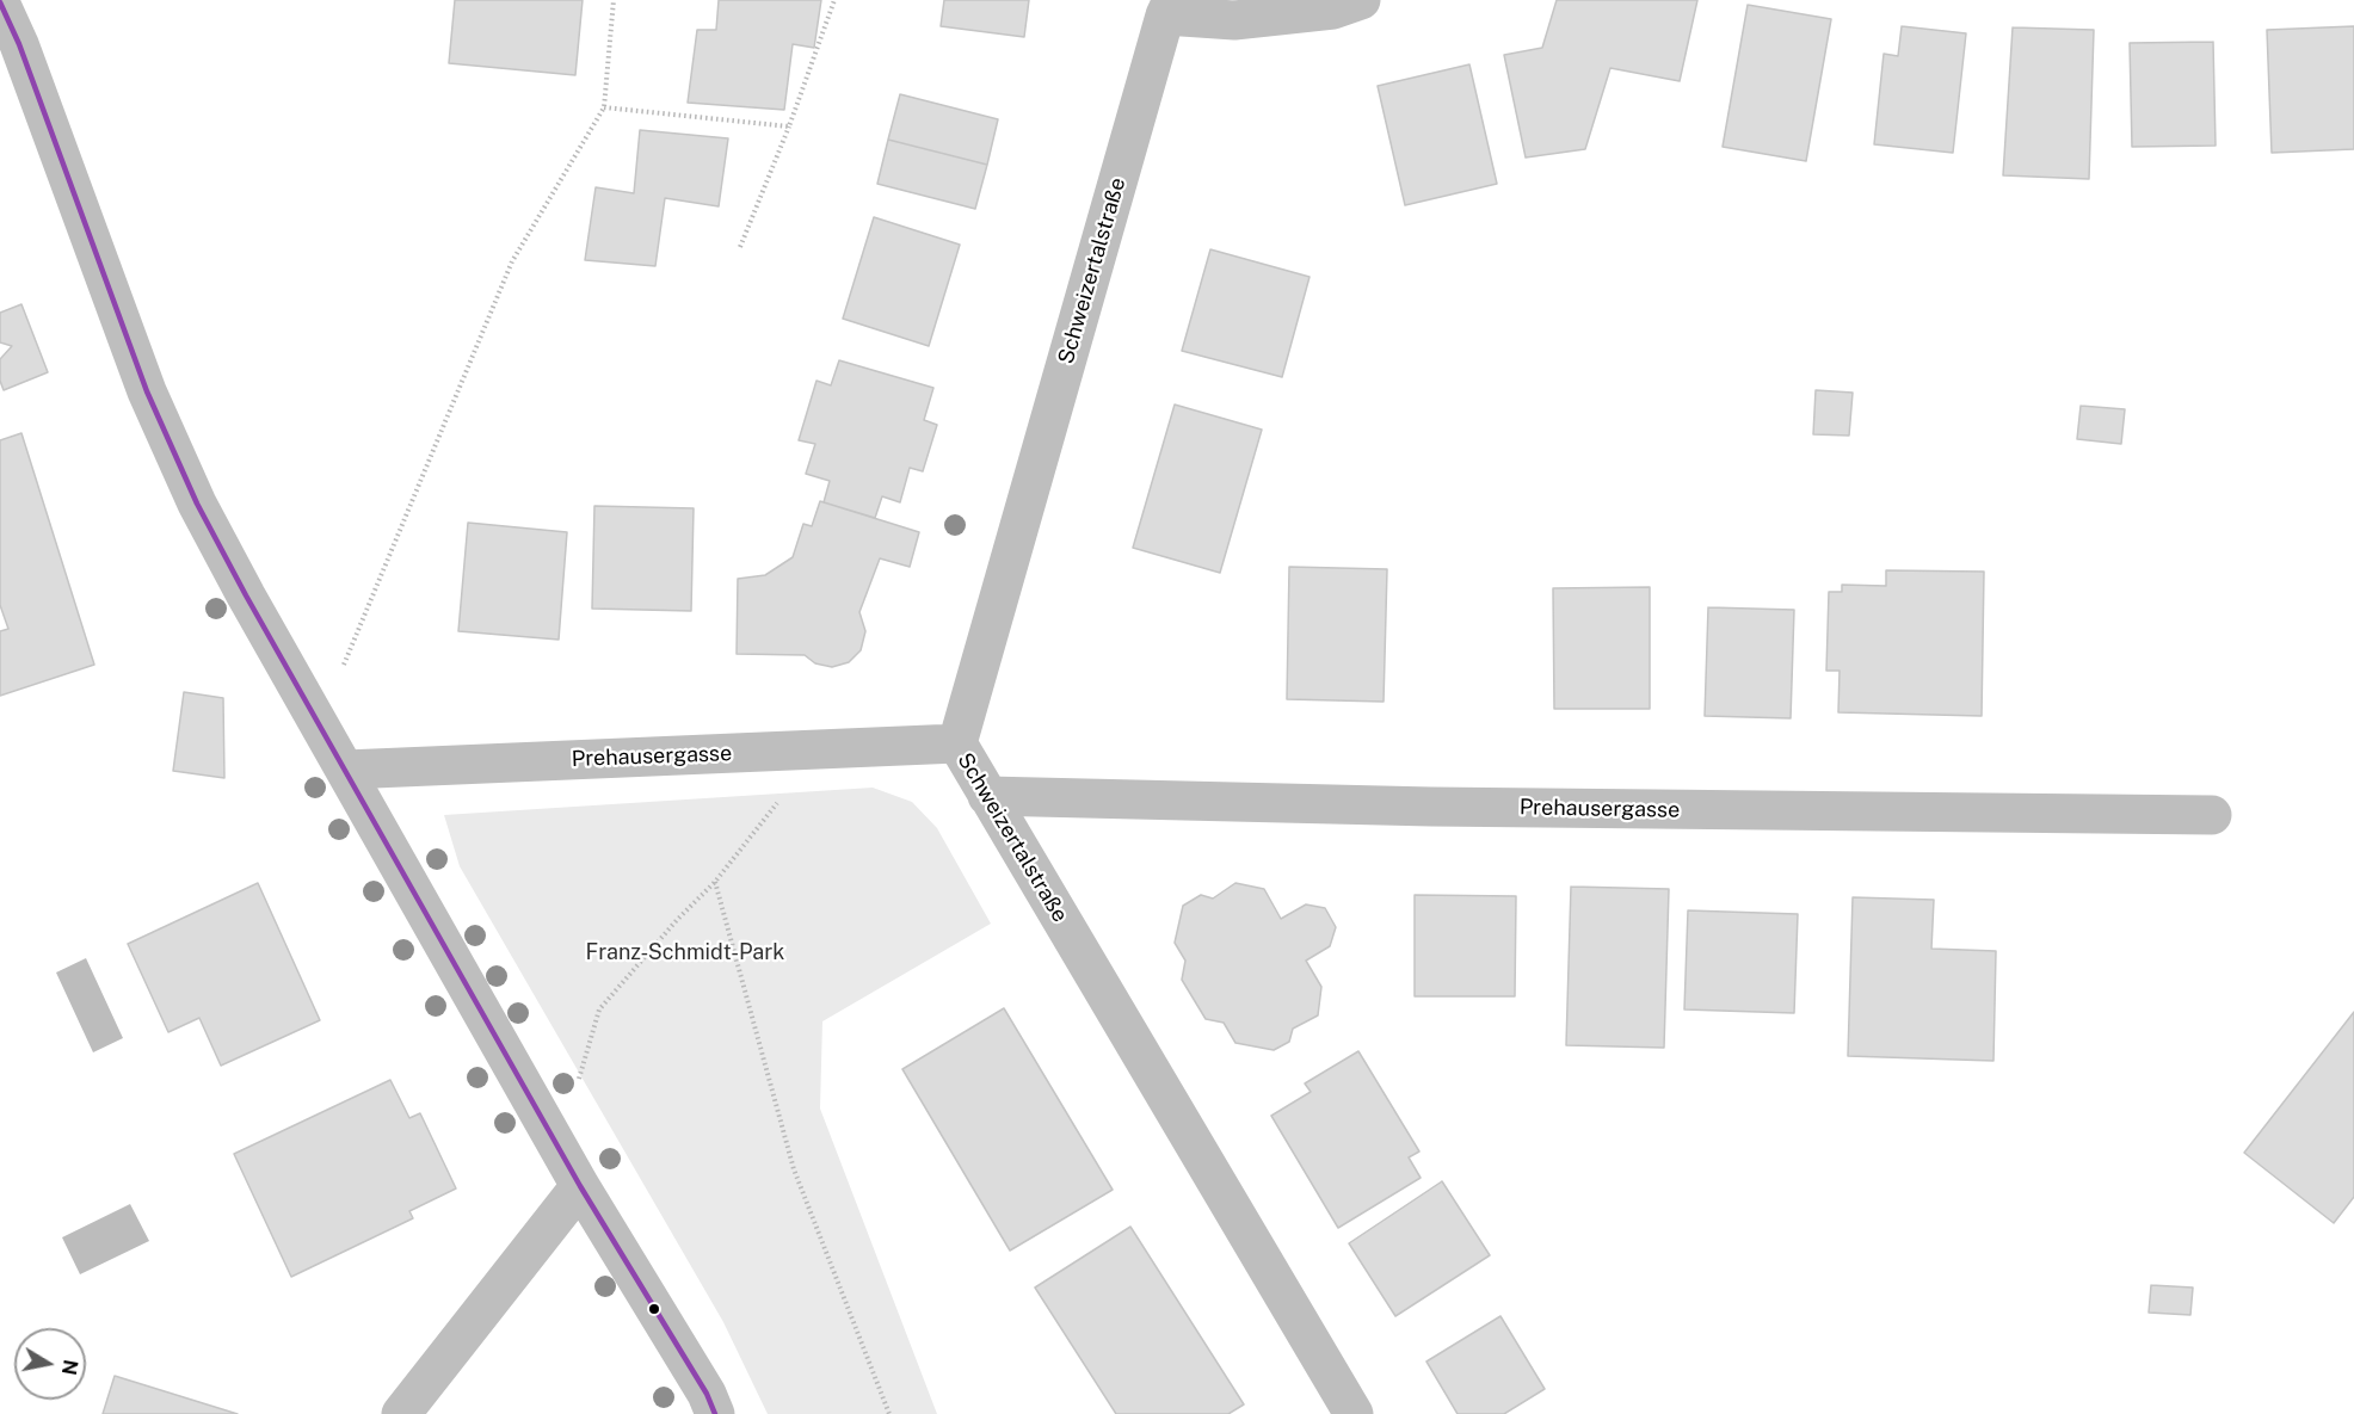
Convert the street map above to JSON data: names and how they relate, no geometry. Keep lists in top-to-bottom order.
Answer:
{
  "streets": {
    "street": ["Schweizertalstraße", "Prehausergasse"]
  },
  "crossings": [
    ["Schweizertalstraße", "Prehausergasse"]
  ],
  "parks": ["Franz-Schmidt-Park"],
  "north": "right"
}
